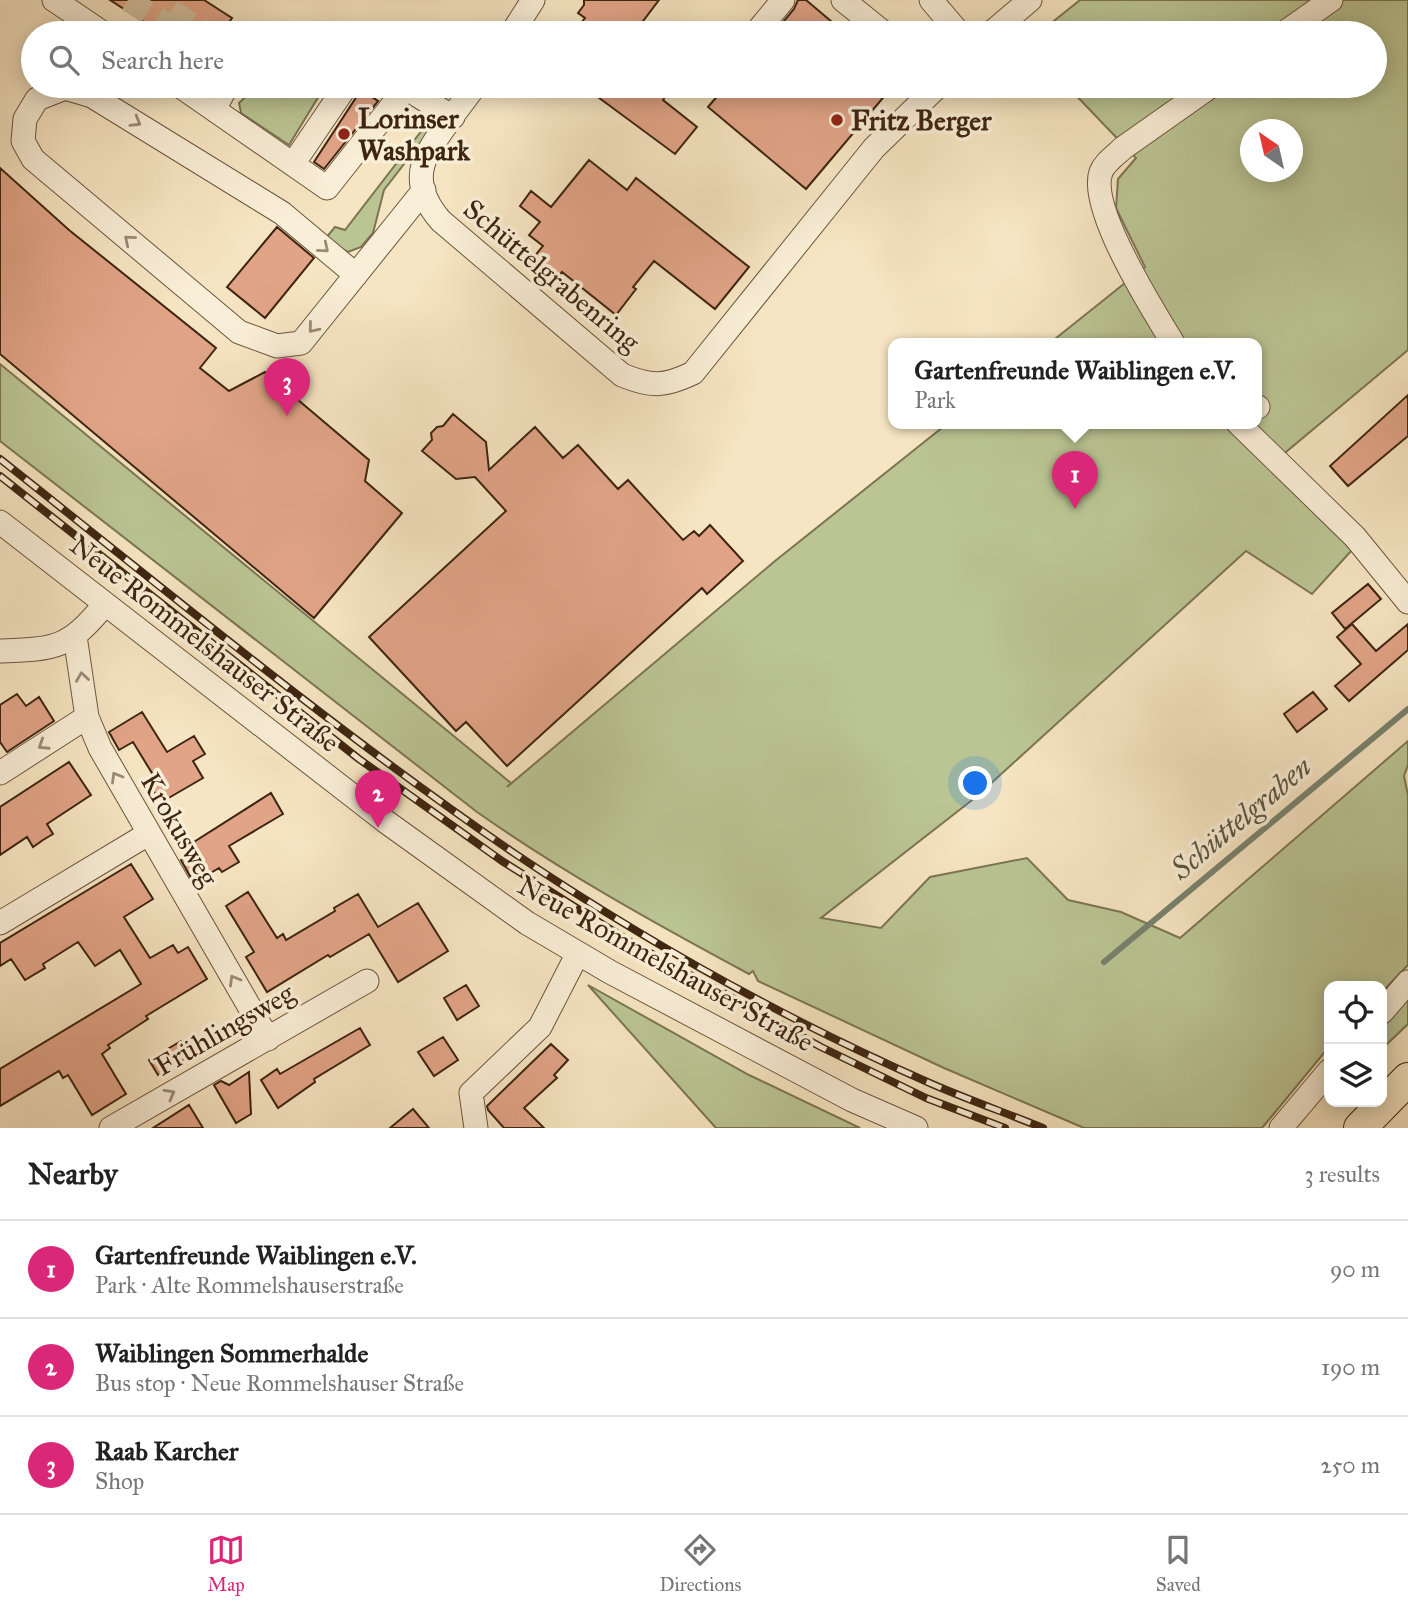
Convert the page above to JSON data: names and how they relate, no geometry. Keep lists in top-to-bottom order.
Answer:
{
  "streets": {
    "street": [
      "Schüttelgrabenring",
      "Neue Rommelshauser Straße",
      "Krokusweg",
      "Frühlingsweg"
    ]
  },
  "crossings": [
    ["Krokusweg", "Frühlingsweg"]
  ],
  "one_way": ["Krokusweg", "Frühlingsweg"],
  "water": ["Schüttelgraben"],
  "places": ["Fritz Berger", "Lorinser Washpark"],
  "north": "top left",
  "page": {
    "search": "Search here",
    "popup": ["Gartenfreunde Waiblingen e.V.", "Park"],
    "pins": ["3", "1", "2"],
    "heading": ["Nearby", "3 results"],
    "list": [
      {
        "mark": "1",
        "name": "Gartenfreunde Waiblingen e.V.",
        "note": "Park · Alte Rommelshauserstraße",
        "value": "90 m"
      },
      {
        "mark": "2",
        "name": "Waiblingen Sommerhalde",
        "note": "Bus stop · Neue Rommelshauser Straße",
        "value": "190 m"
      },
      {
        "mark": "3",
        "name": "Raab Karcher",
        "note": "Shop",
        "value": "250 m"
      }
    ],
    "nav": ["Map", "Directions", "Saved"]
  }
}
